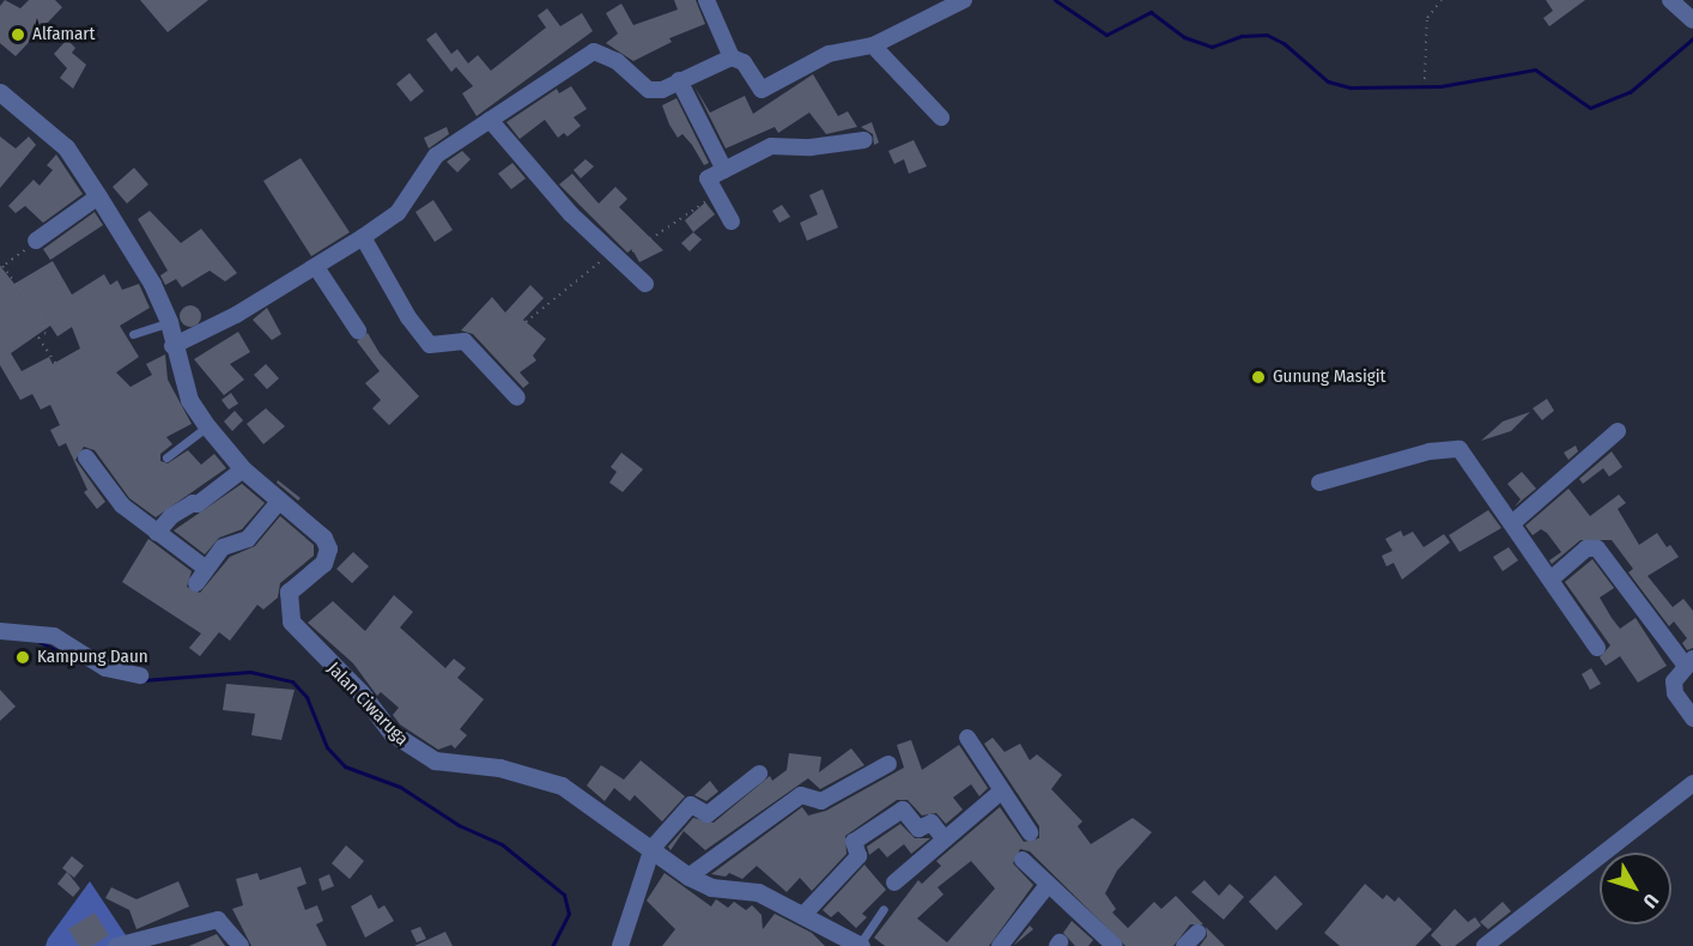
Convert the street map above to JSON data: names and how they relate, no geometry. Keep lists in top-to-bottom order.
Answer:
{
  "streets": {
    "street": ["Jalan Ciwaruga"]
  },
  "places": ["Alfamart", "Gunung Masigit", "Kampung Daun"],
  "north": "bottom right"
}
